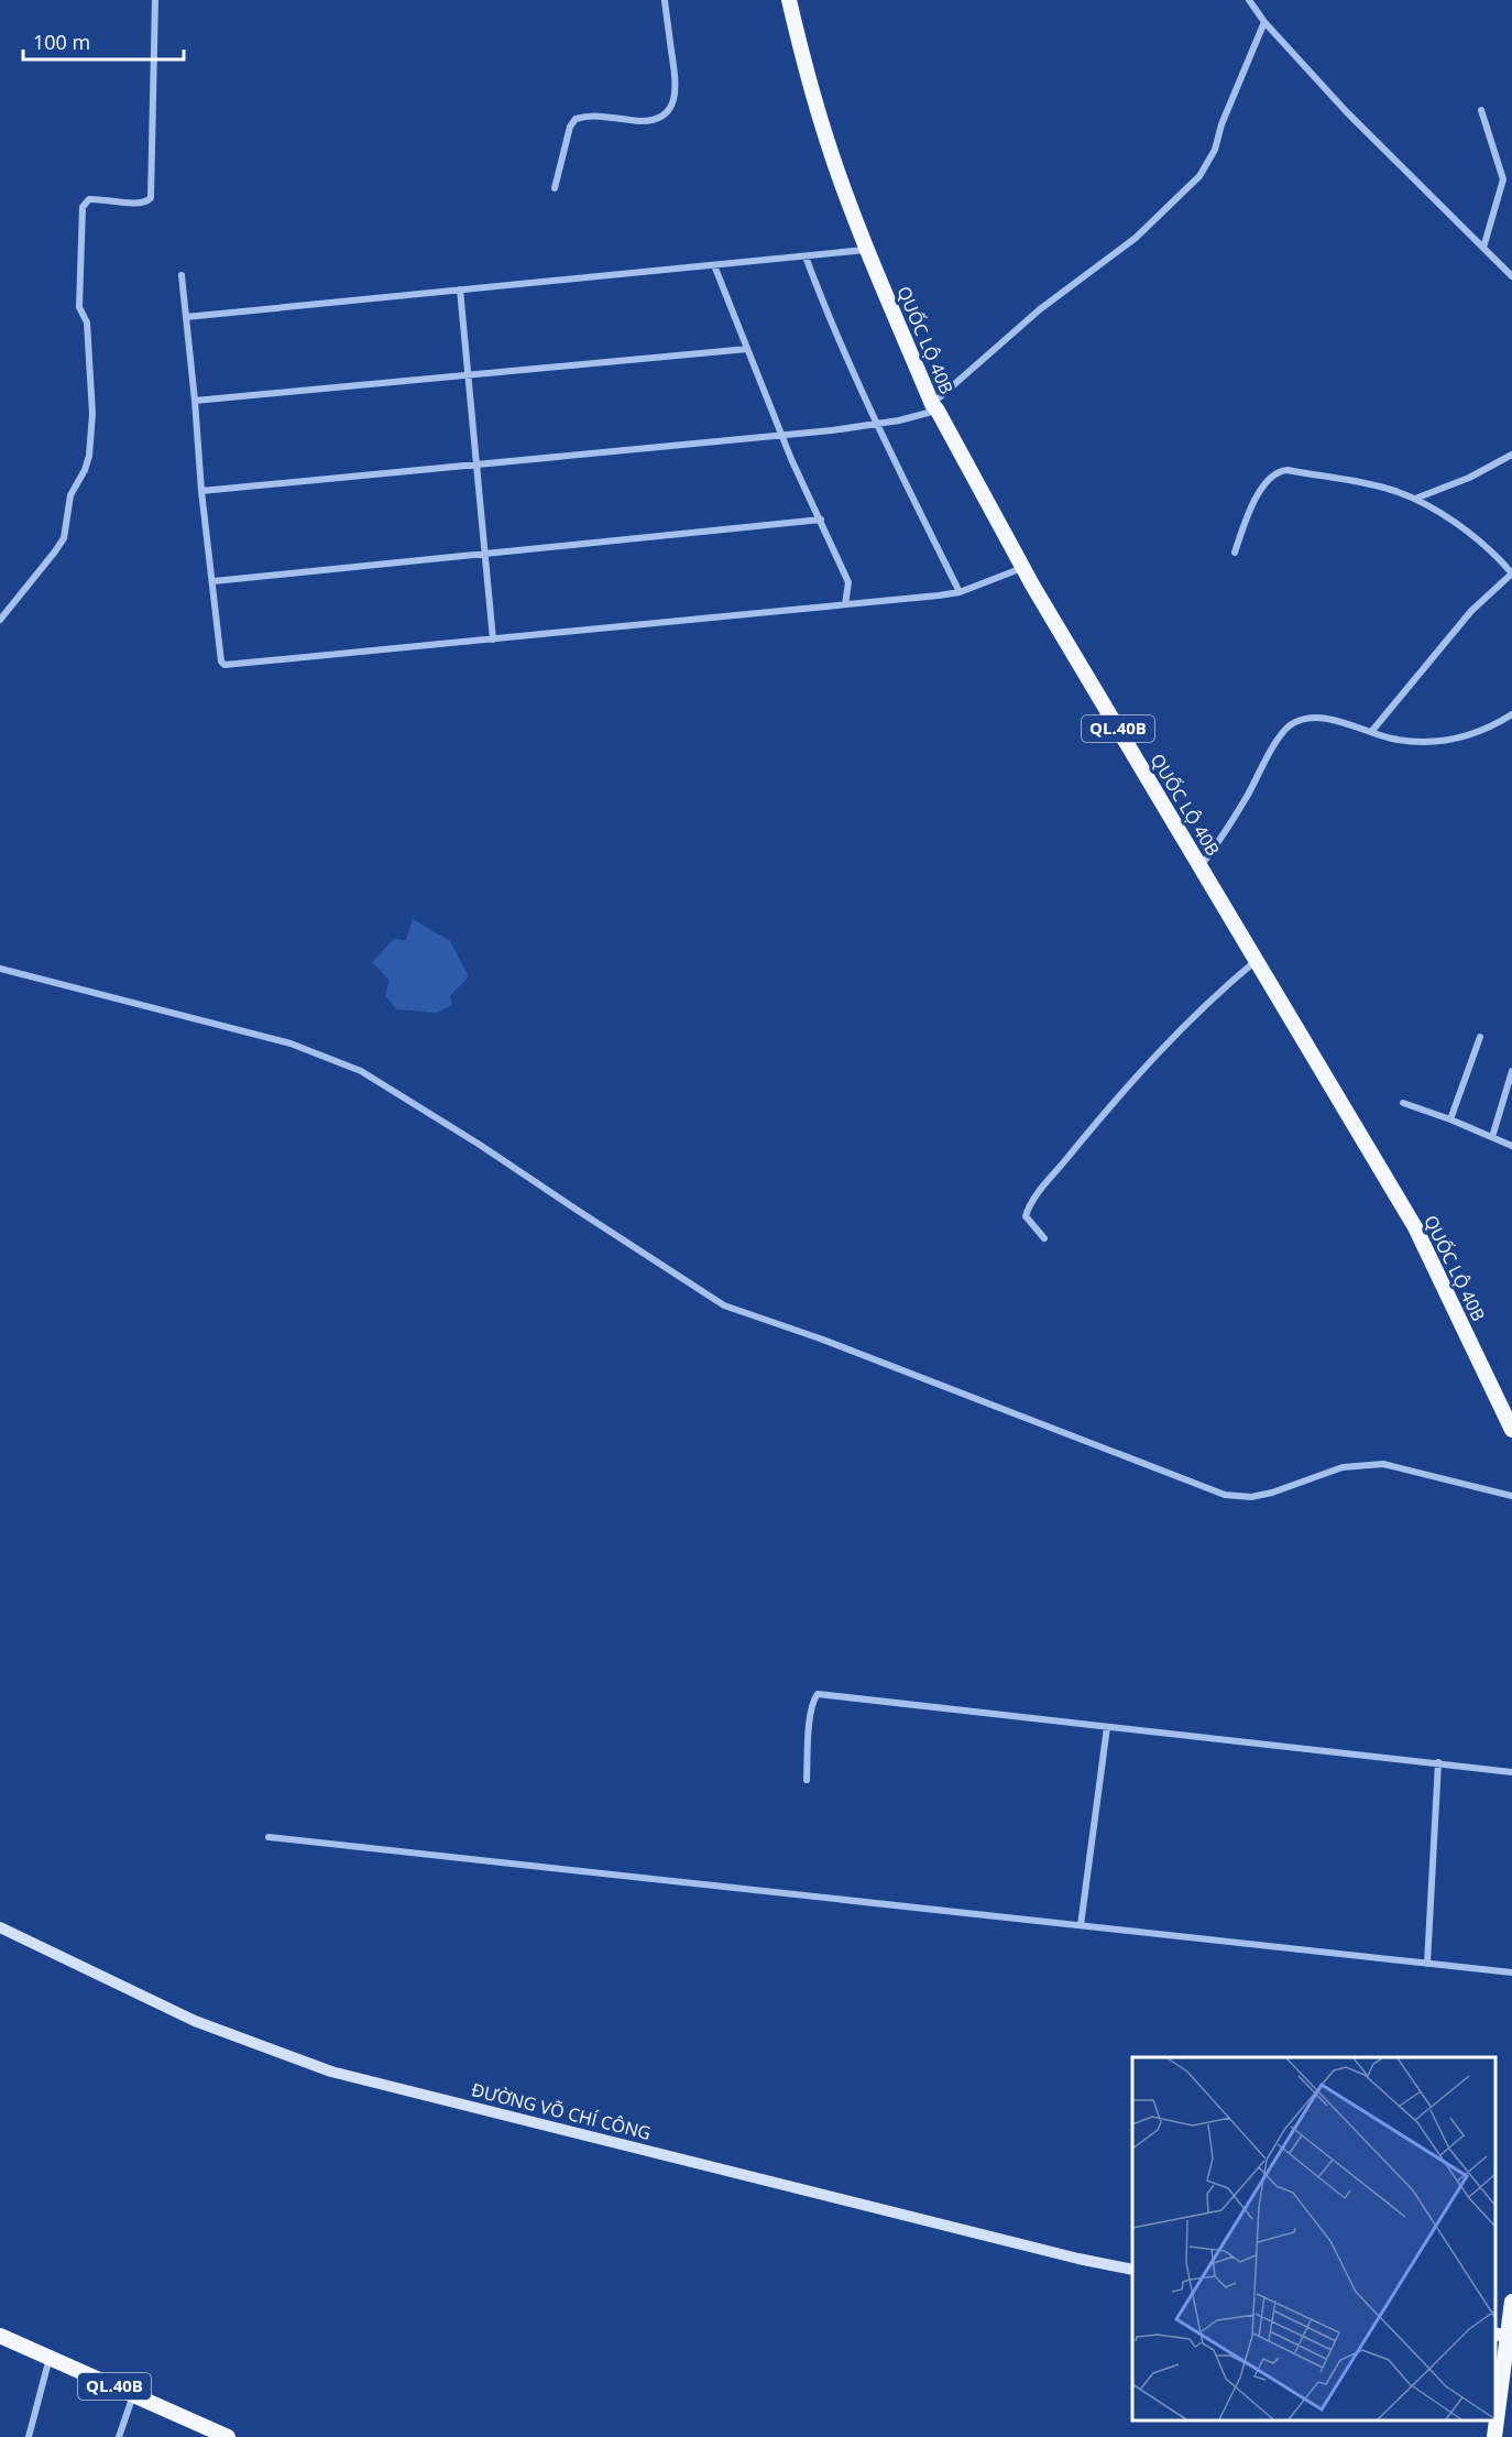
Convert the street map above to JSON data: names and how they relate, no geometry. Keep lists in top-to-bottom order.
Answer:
{
  "streets": {
    "highway": ["QUỐC LỘ 40B", "QL.40B"],
    "main road": ["ĐƯỜNG VÕ CHÍ CÔNG"]
  },
  "scale_bar": "100 m"
}
